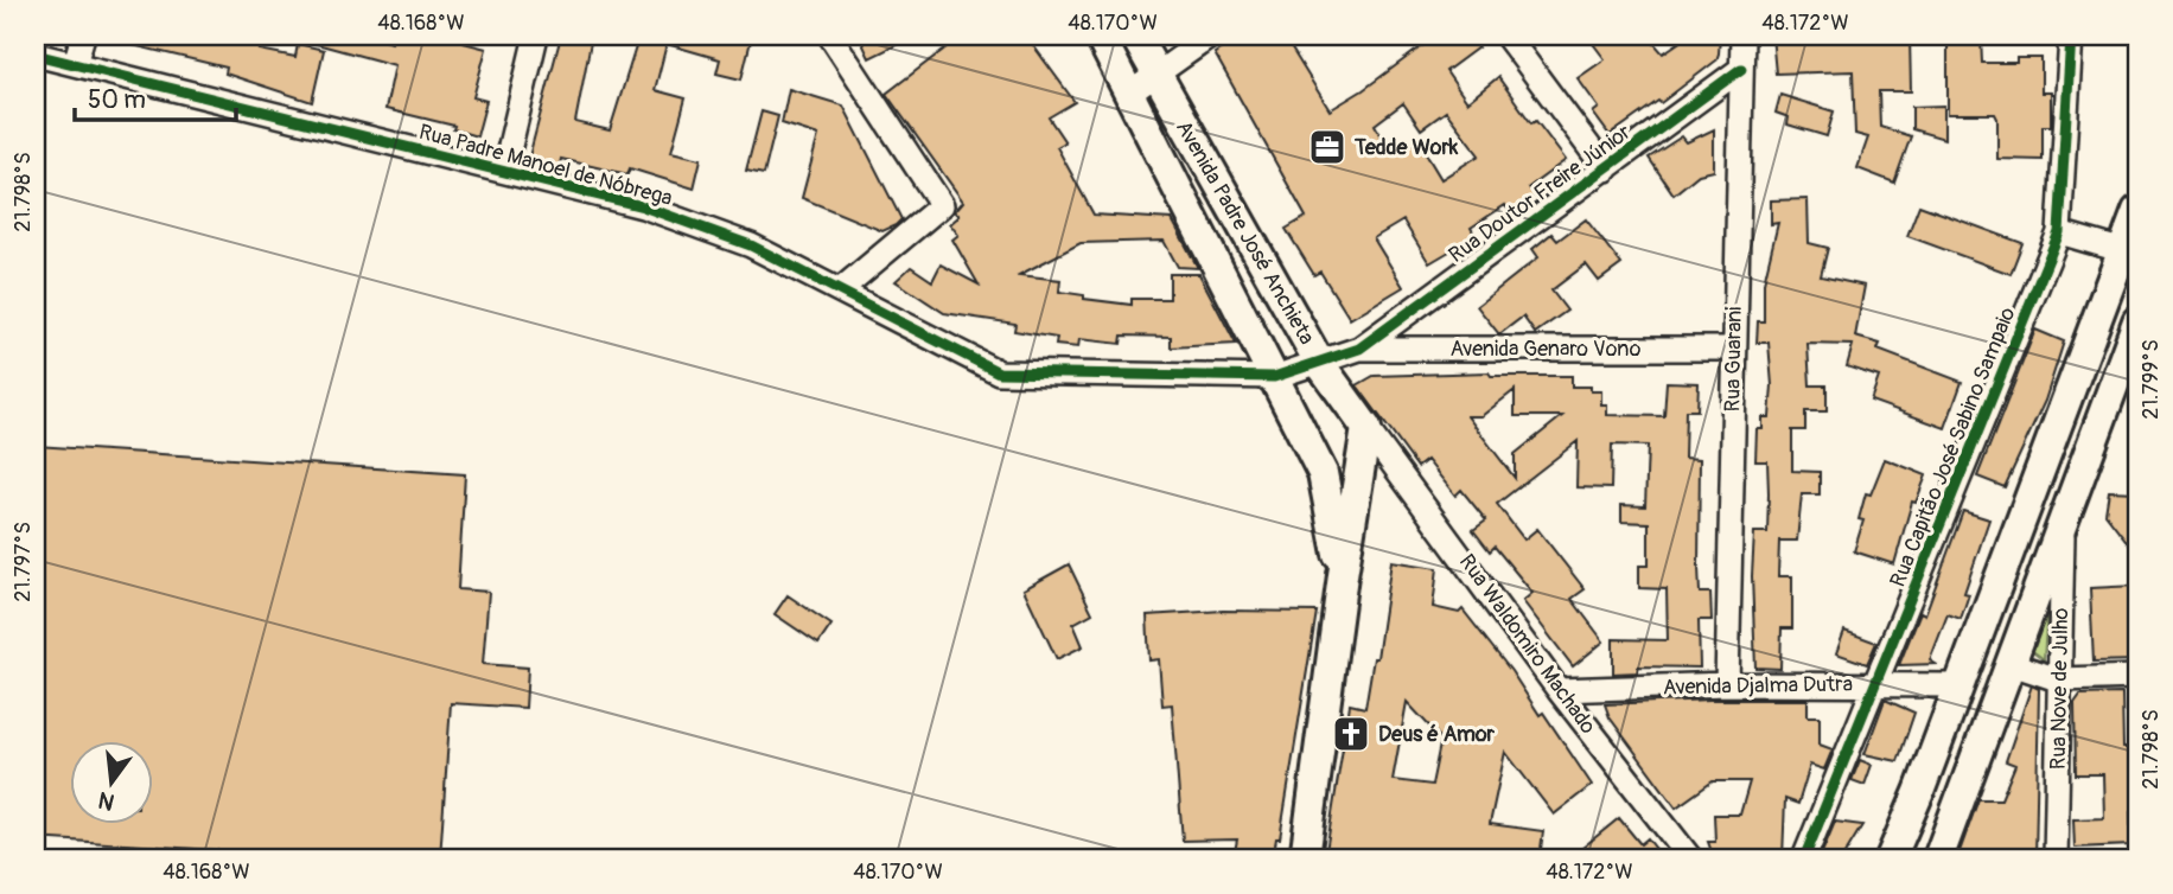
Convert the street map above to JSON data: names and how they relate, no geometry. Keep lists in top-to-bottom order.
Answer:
{
  "streets": {
    "main road": ["Avenida Padre José Anchieta"],
    "street": [
      "Rua Padre Manoel de Nóbrega",
      "Rua Doutor Freire Júnior",
      "Avenida Genaro Vono",
      "Rua Guarani",
      "Rua Capitão José Sabino Sampaio",
      "Rua Waldomiro Machado",
      "Avenida Djalma Dutra",
      "Rua Nove de Julho"
    ]
  },
  "crossings": [
    ["Rua Padre Manoel de Nóbrega", "Rua Doutor Freire Júnior"],
    ["Rua Padre Manoel de Nóbrega", "Avenida Padre José Anchieta"],
    ["Rua Padre Manoel de Nóbrega", "Avenida Genaro Vono"],
    ["Rua Doutor Freire Júnior", "Avenida Genaro Vono"],
    ["Rua Doutor Freire Júnior", "Rua Guarani"],
    ["Avenida Padre José Anchieta", "Rua Waldomiro Machado"],
    ["Avenida Genaro Vono", "Rua Guarani"],
    ["Rua Guarani", "Avenida Djalma Dutra"],
    ["Rua Capitão José Sabino Sampaio", "Avenida Djalma Dutra"],
    ["Rua Waldomiro Machado", "Avenida Djalma Dutra"]
  ],
  "places": {
    "office": ["Tedde Work"],
    "church": ["Deus é Amor"]
  },
  "scale_bar": "50 m",
  "north": "bottom",
  "coordinates": [
    "48.168°W",
    "48.170°W",
    "48.172°W",
    "21.798°S",
    "21.799°S",
    "21.797°S"
  ]
}
